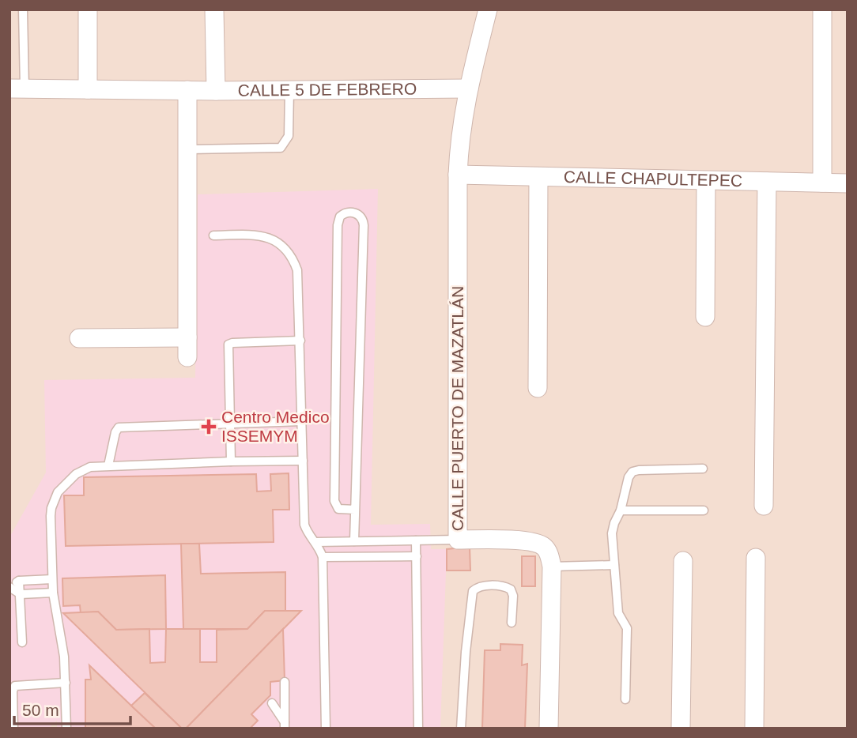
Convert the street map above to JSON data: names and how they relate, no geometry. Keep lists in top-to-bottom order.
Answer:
{
  "streets": {
    "street": ["CALLE 5 DE FEBRERO", "CALLE CHAPULTEPEC", "CALLE PUERTO DE MAZATLÁN"]
  },
  "crossings": [
    ["CALLE 5 DE FEBRERO", "CALLE PUERTO DE MAZATLÁN"],
    ["CALLE CHAPULTEPEC", "CALLE PUERTO DE MAZATLÁN"]
  ],
  "places": {
    "health": ["Centro Medico ISSEMYM"]
  },
  "scale_bar": "50 m"
}
